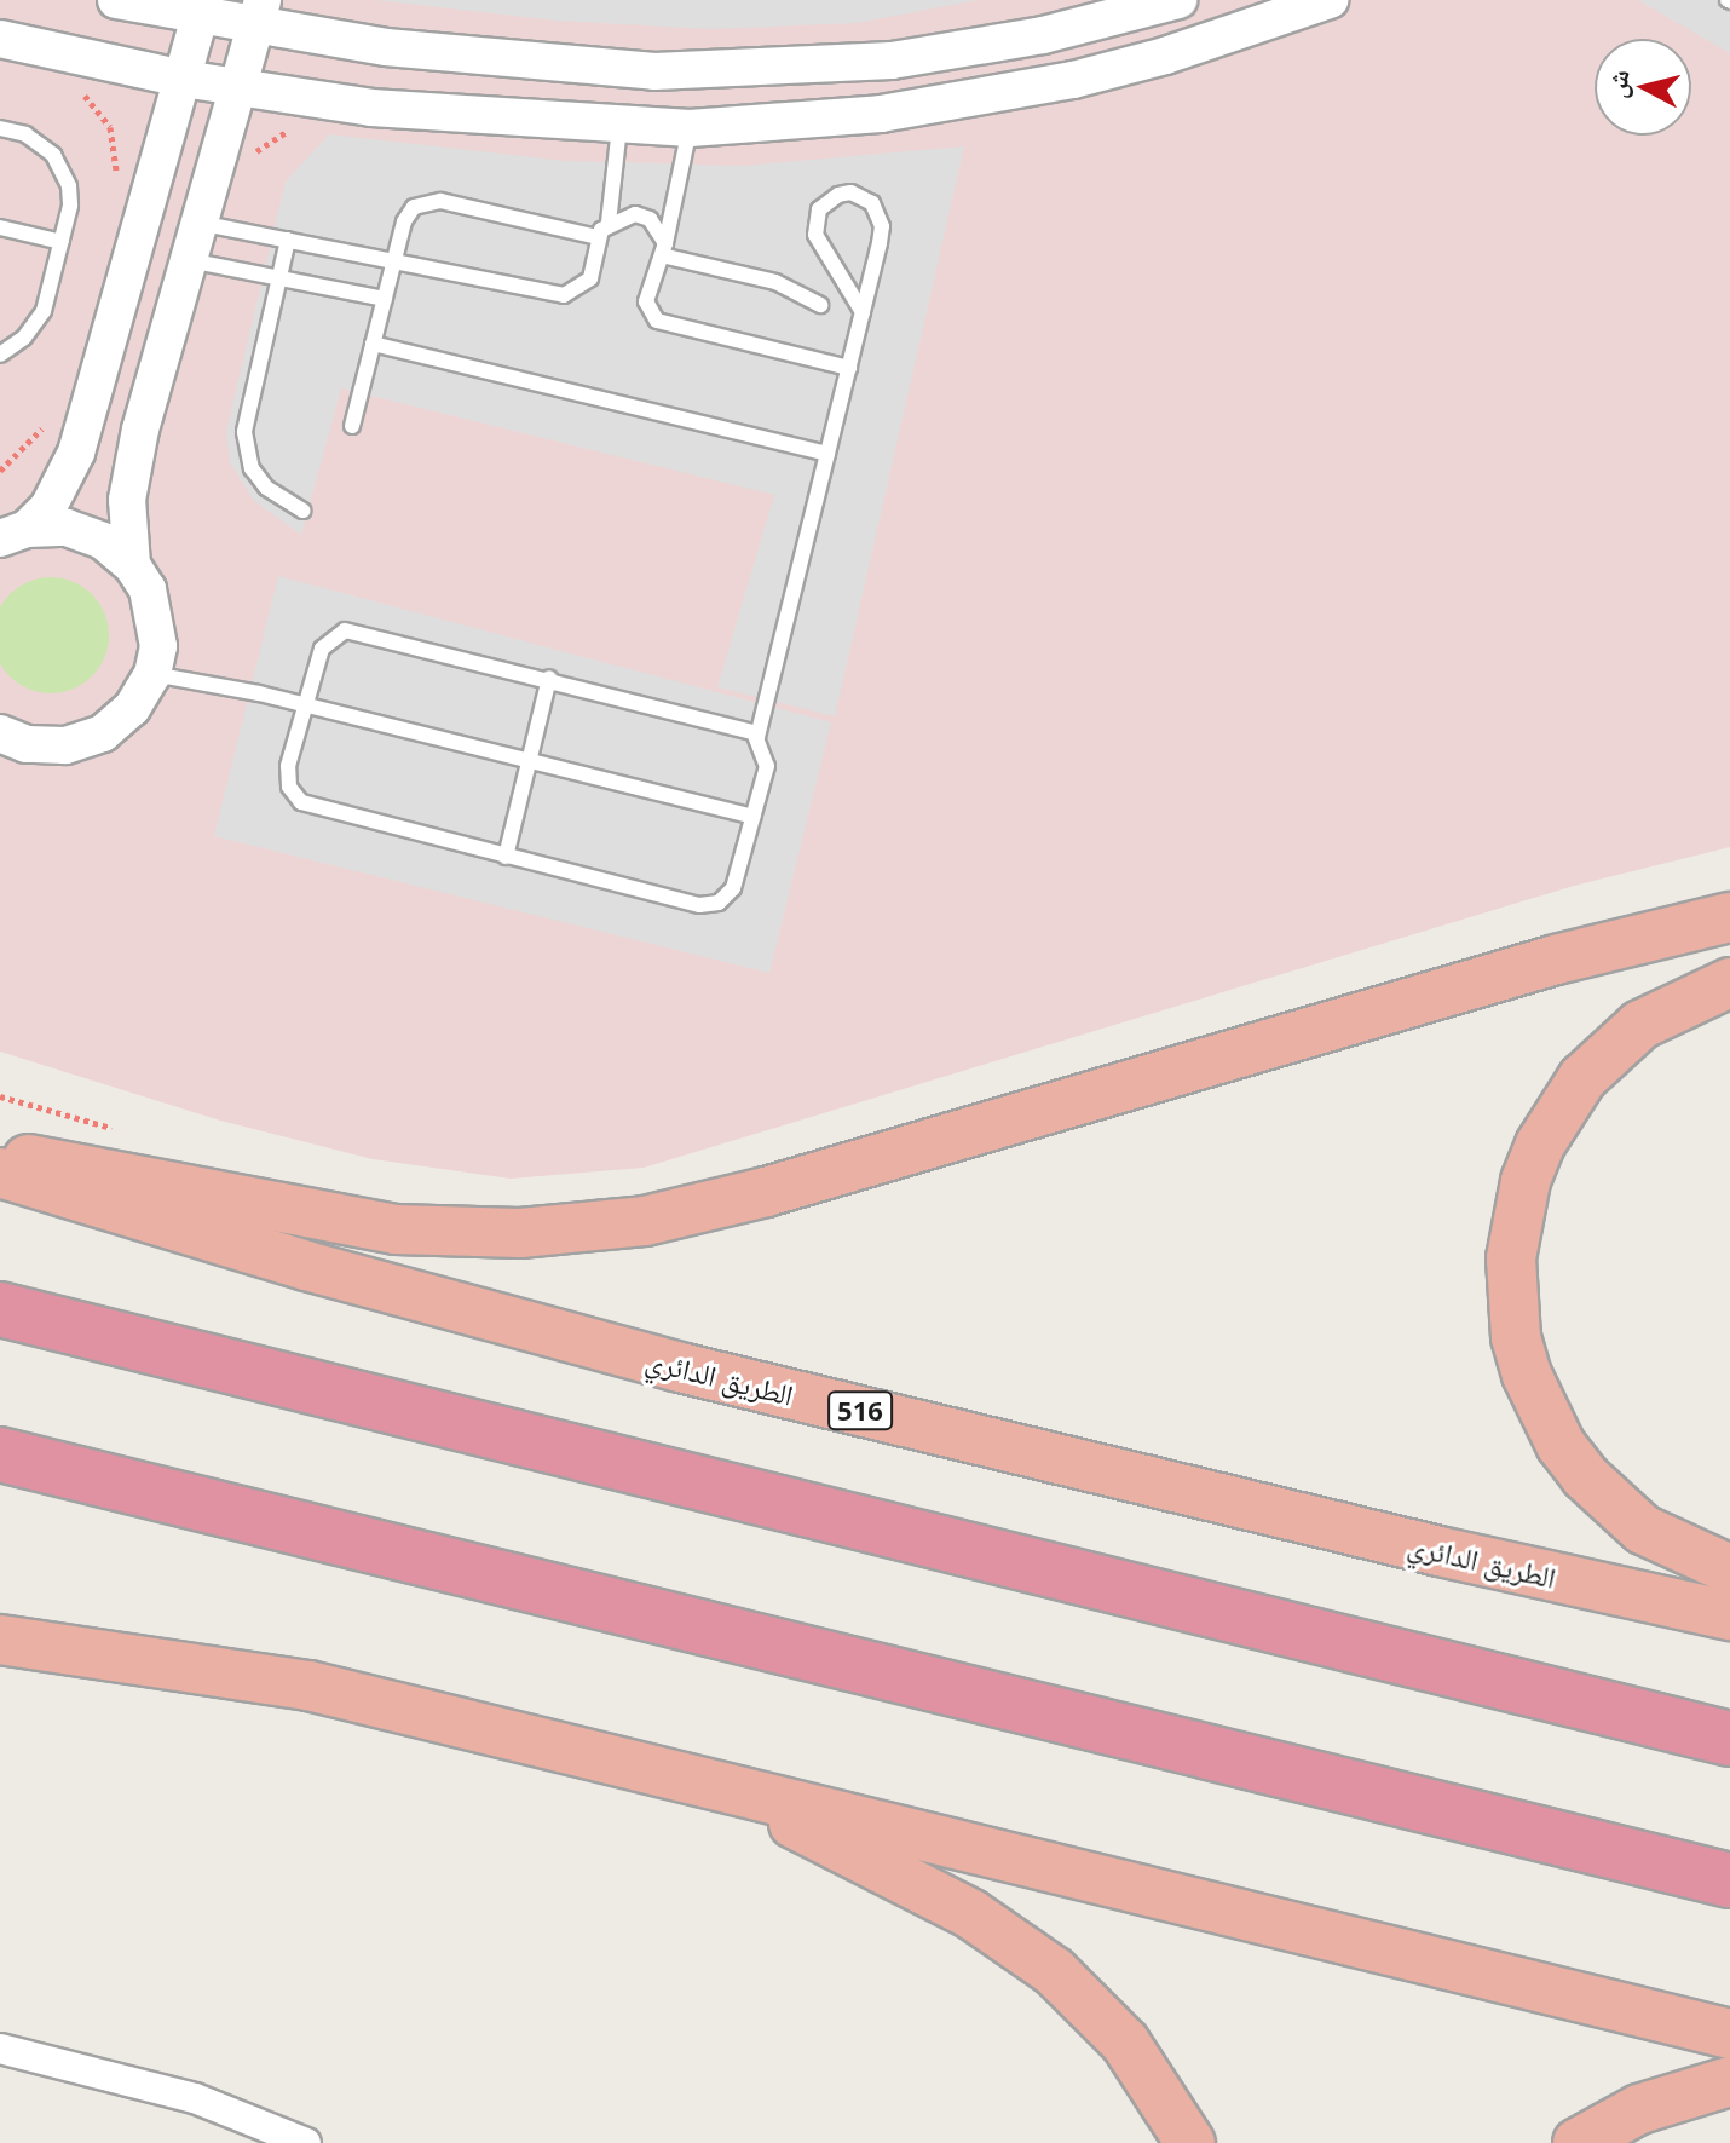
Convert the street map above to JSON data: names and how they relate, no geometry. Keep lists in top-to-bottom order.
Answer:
{
  "streets": {
    "highway": ["الطريق الدائري", "516"]
  },
  "north": "left"
}
